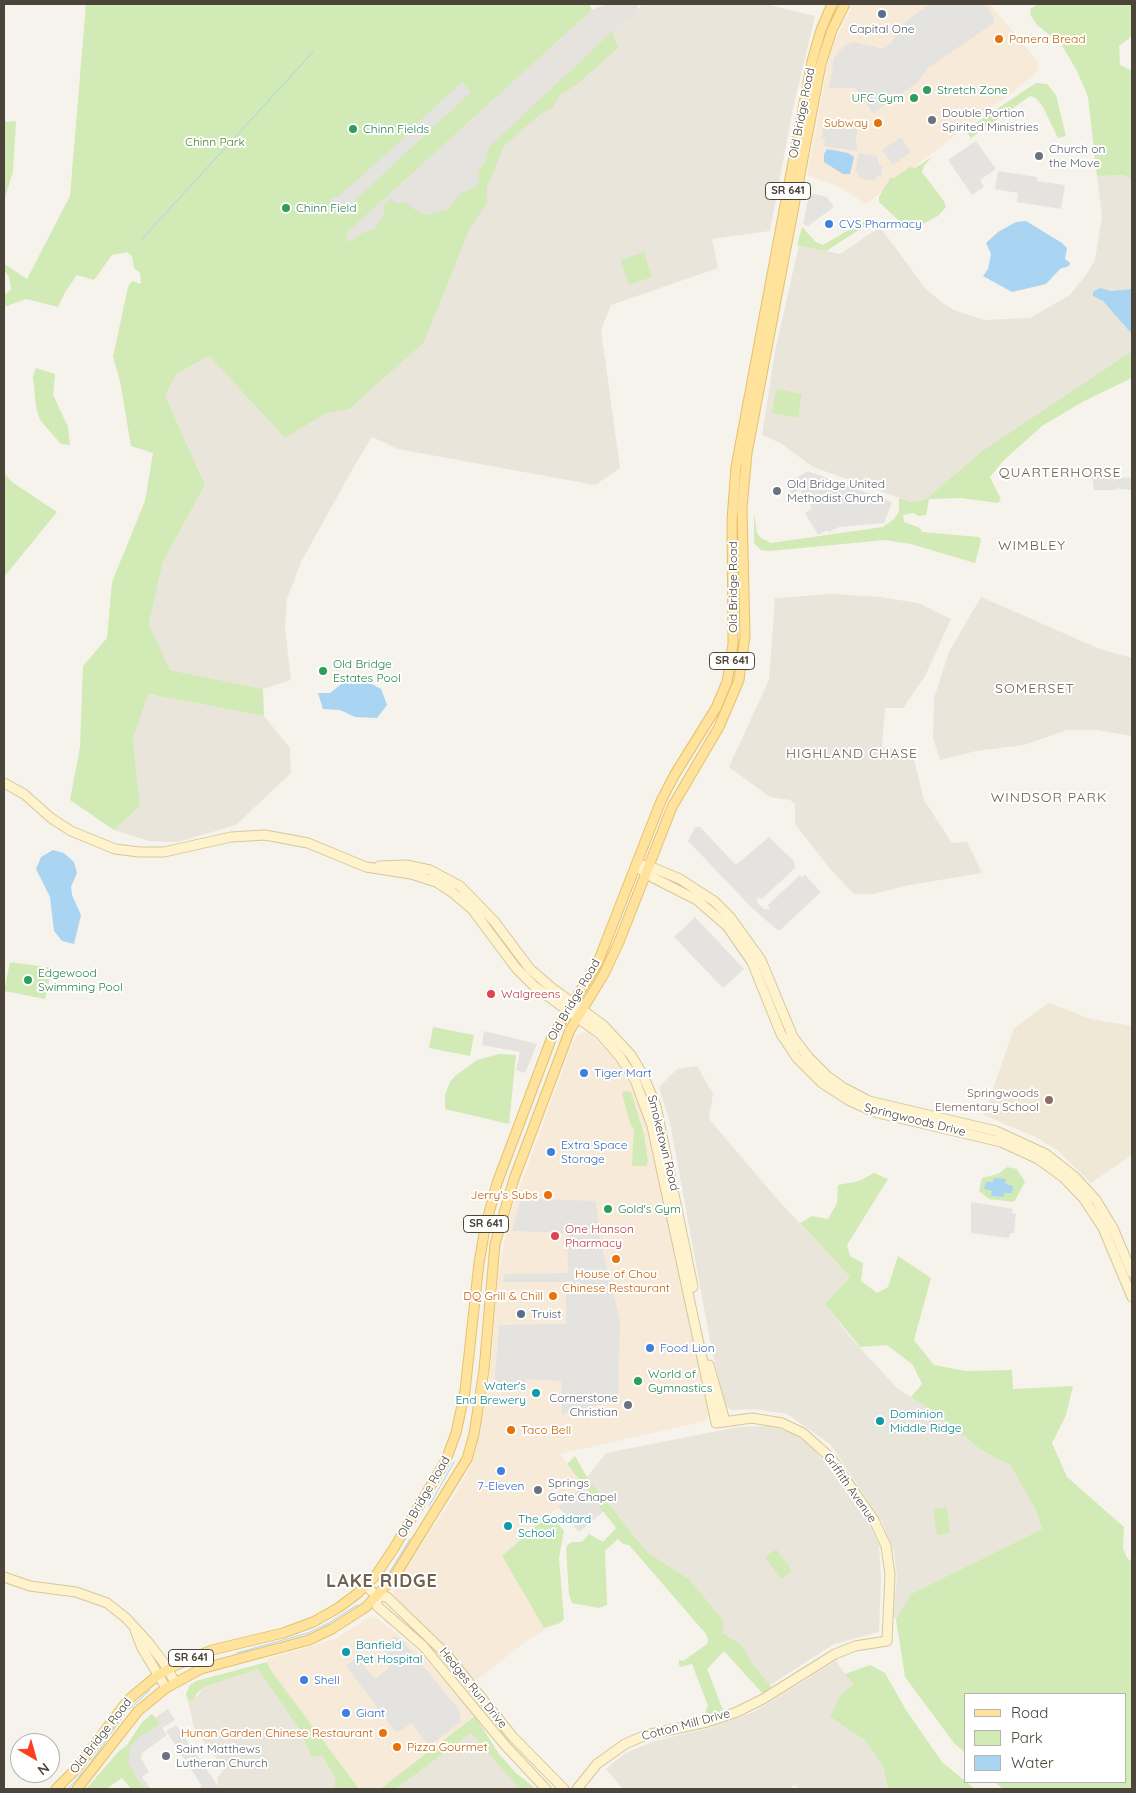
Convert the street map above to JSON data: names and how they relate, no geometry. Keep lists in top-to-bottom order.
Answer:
{
  "streets": {
    "main road": ["Old Bridge Road", "SR 641"],
    "street": [
      "Springwoods Drive",
      "Smoketown Road",
      "Griffith Avenue",
      "Hedges Run Drive",
      "Cotton Mill Drive"
    ]
  },
  "crossings": [
    ["Old Bridge Road", "Springwoods Drive"],
    ["Old Bridge Road", "Smoketown Road"],
    ["Old Bridge Road", "Hedges Run Drive"],
    ["Smoketown Road", "Griffith Avenue"],
    ["Griffith Avenue", "Cotton Mill Drive"]
  ],
  "districts": [
    "QUARTERHORSE",
    "WIMBLEY",
    "SOMERSET",
    "HIGHLAND CHASE",
    "WINDSOR PARK",
    "LAKE RIDGE"
  ],
  "parks": ["Chinn Park"],
  "places": [
    "Capital One",
    "Panera Bread",
    "Stretch Zone",
    "UFC Gym",
    "Double Portion Spirited Ministries",
    "Subway",
    "Chinn Fields",
    "Church on the Move",
    "Chinn Field",
    "CVS Pharmacy",
    "Old Bridge United Methodist Church",
    "Old Bridge Estates Pool",
    "Edgewood Swimming Pool",
    "Walgreens",
    "Tiger Mart",
    "Springwoods Elementary School",
    "Extra Space Storage",
    "Jerry's Subs",
    "Gold's Gym",
    "One Hanson Pharmacy",
    "House of Chou Chinese Restaurant",
    "DQ Grill & Chill",
    "Truist",
    "Food Lion",
    "World of Gymnastics",
    "Water's End Brewery",
    "Cornerstone Christian",
    "Dominion Middle Ridge",
    "Taco Bell",
    "7-Eleven",
    "Springs Gate Chapel",
    "The Goddard School",
    "Banfield Pet Hospital",
    "Shell",
    "Giant",
    "Hunan Garden Chinese Restaurant",
    "Pizza Gourmet",
    "Saint Matthews Lutheran Church"
  ],
  "legend": ["Road", "Park", "Water"],
  "north": "bottom right"
}
